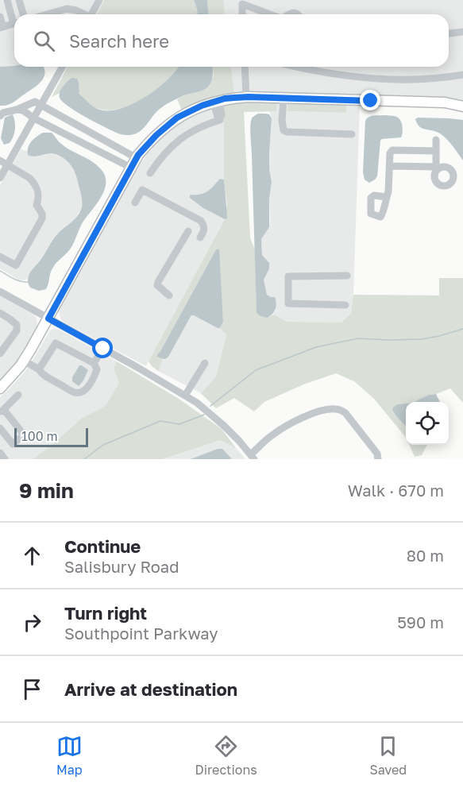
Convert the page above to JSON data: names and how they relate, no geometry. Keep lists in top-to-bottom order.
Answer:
{
  "scale_bar": "100 m",
  "page": {
    "search": "Search here",
    "scale": "100 m",
    "heading": ["9 min", "Walk · 670 m"],
    "list": [
      ["Continue", "Salisbury Road", "80 m"],
      ["Turn right", "Southpoint Parkway", "590 m"],
      "Arrive at destination"
    ],
    "nav": ["Map", "Directions", "Saved"]
  }
}
